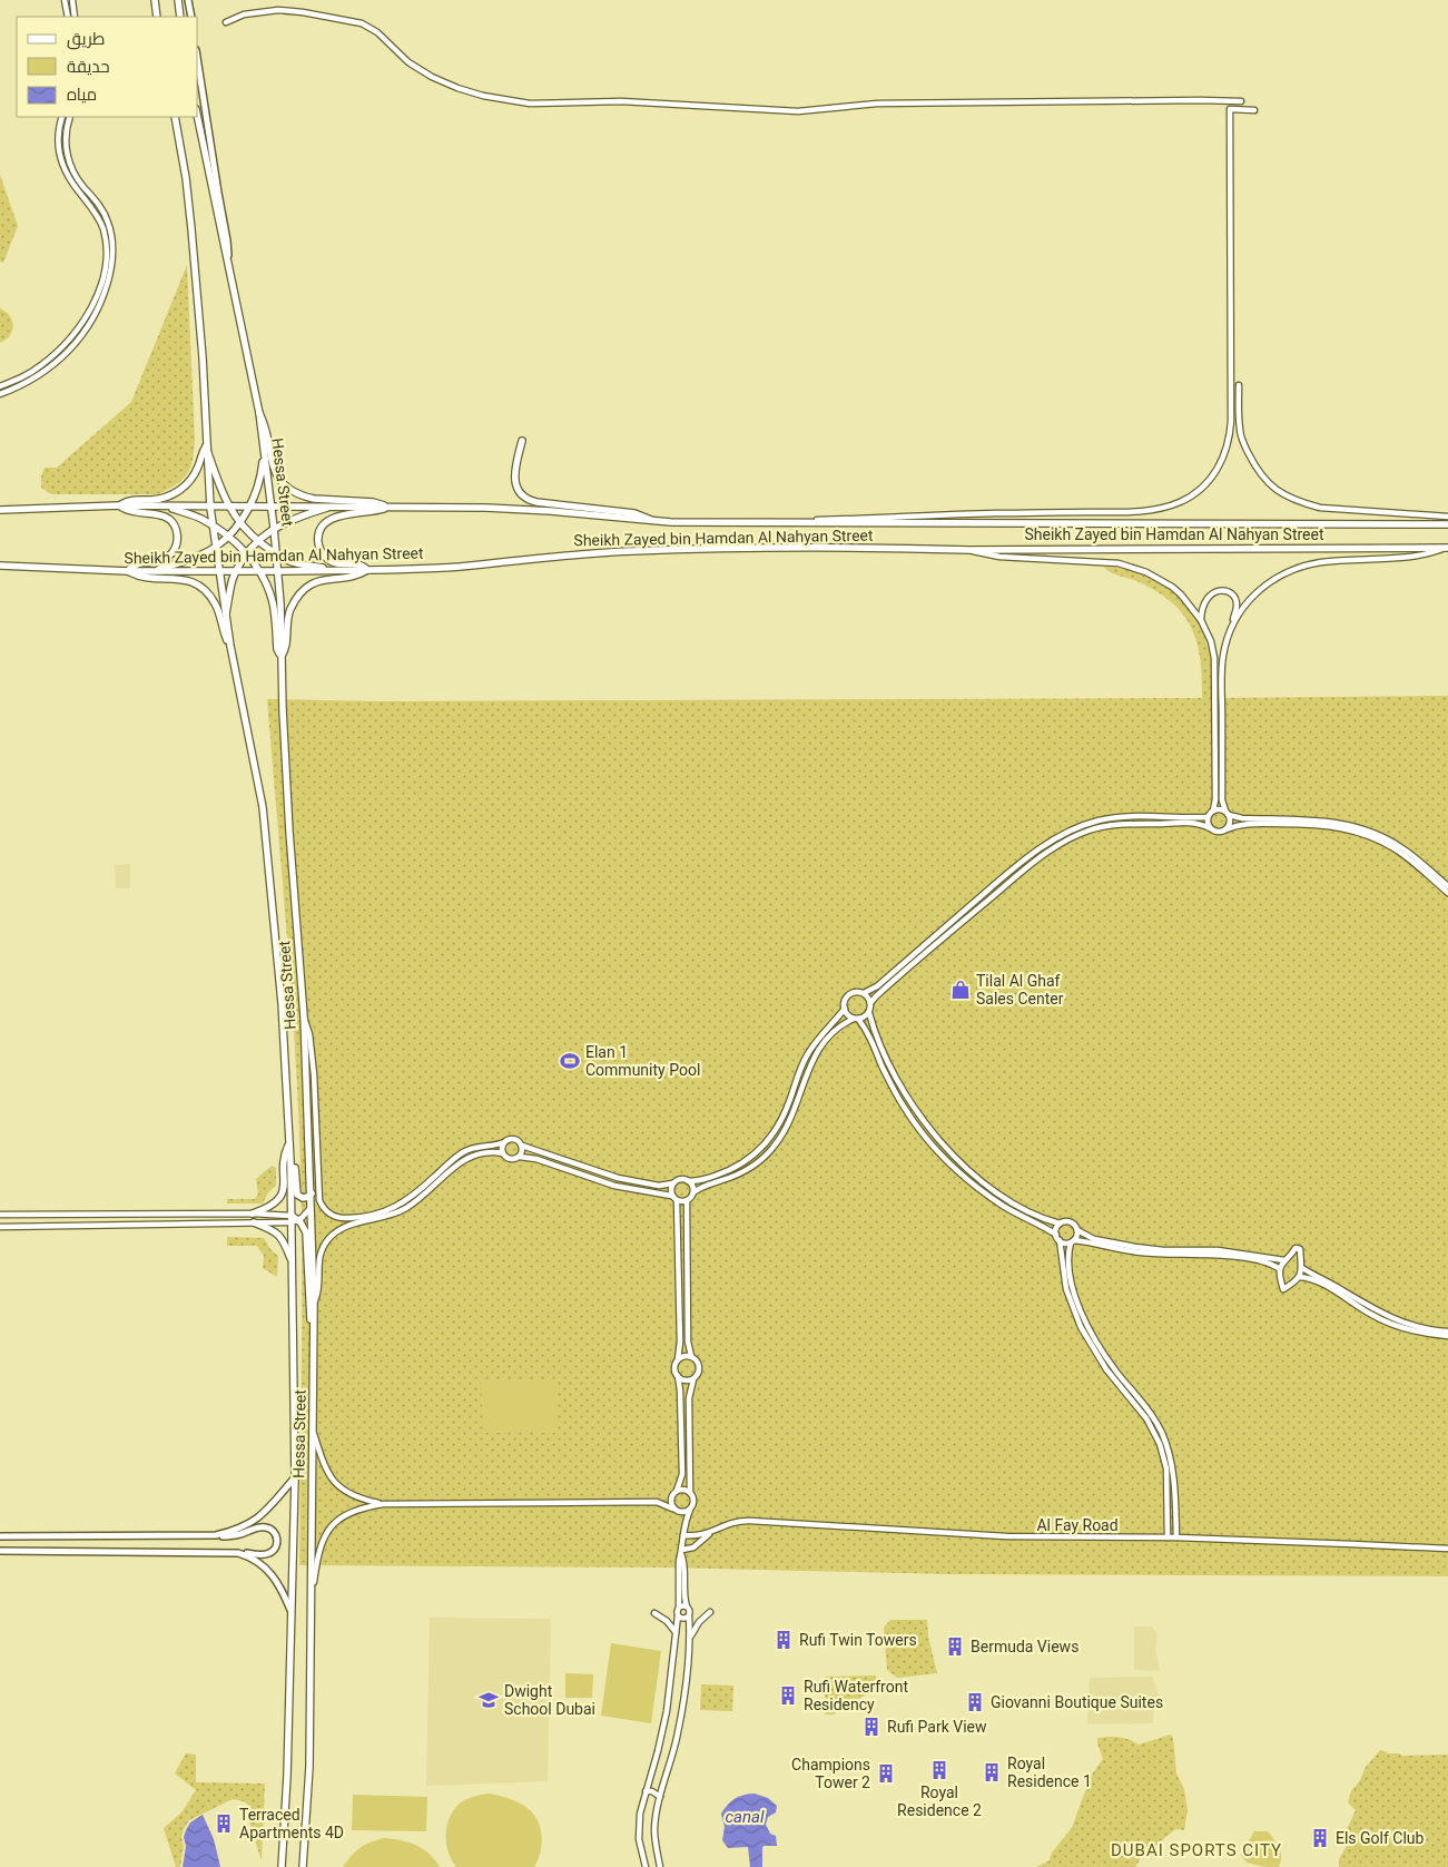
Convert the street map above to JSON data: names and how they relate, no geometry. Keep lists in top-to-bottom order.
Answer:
{
  "streets": {
    "main road": ["Hessa Street", "Sheikh Zayed bin Hamdan Al Nahyan Street"],
    "street": ["Al Fay Road"]
  },
  "crossings": [
    ["Hessa Street", "Sheikh Zayed bin Hamdan Al Nahyan Street"]
  ],
  "districts": ["DUBAI SPORTS CITY"],
  "water": ["canal"],
  "places": {
    "shop": ["Tilal Al Ghaf Sales Center"],
    "sports": ["Elan 1 Community Pool"],
    "building": [
      "Rufi Twin Towers",
      "Bermuda Views",
      "Rufi Waterfront Residency",
      "Giovanni Boutique Suites",
      "Rufi Park View",
      "Royal Residence 2",
      "Royal Residence 1",
      "Champions Tower 2",
      "Terraced Apartments 4D",
      "Els Golf Club"
    ],
    "school or university": ["Dwight School Dubai"]
  },
  "legend": ["طريق", "حديقة", "مياه"]
}
